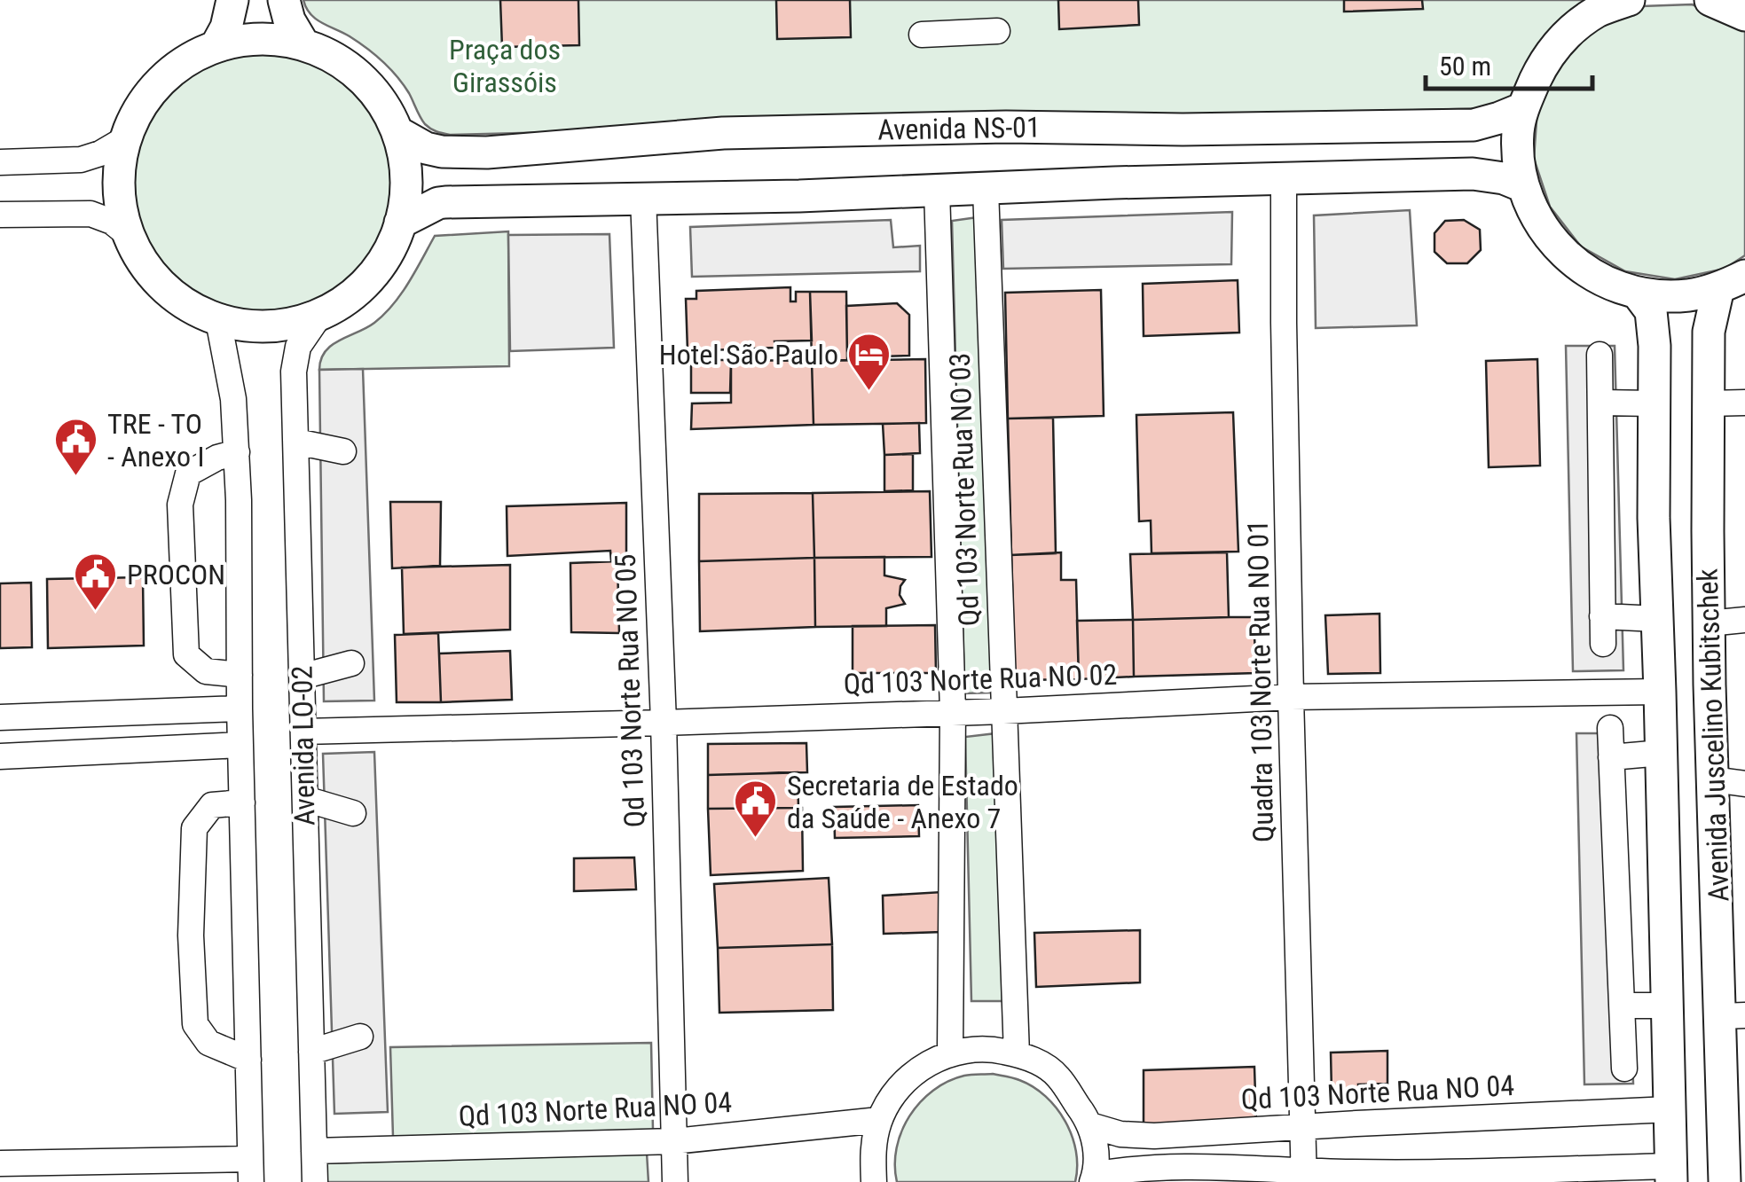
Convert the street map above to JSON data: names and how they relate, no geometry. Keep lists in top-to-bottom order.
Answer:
{
  "streets": {
    "main road": ["Avenida NS-01", "Avenida Juscelino Kubitschek"],
    "street": [
      "Qd 103 Norte Rua NO 03",
      "Qd 103 Norte Rua NO 02",
      "Quadra 103 Norte Rua NO 01",
      "Qd 103 Norte Rua NO 05",
      "Avenida LO-02",
      "Qd 103 Norte Rua NO 04"
    ]
  },
  "crossings": [
    ["Avenida NS-01", "Qd 103 Norte Rua NO 03"],
    ["Avenida NS-01", "Quadra 103 Norte Rua NO 01"],
    ["Avenida NS-01", "Qd 103 Norte Rua NO 05"],
    ["Avenida NS-01", "Avenida LO-02"],
    ["Qd 103 Norte Rua NO 03", "Qd 103 Norte Rua NO 02"],
    ["Qd 103 Norte Rua NO 02", "Quadra 103 Norte Rua NO 01"],
    ["Qd 103 Norte Rua NO 02", "Qd 103 Norte Rua NO 05"],
    ["Qd 103 Norte Rua NO 02", "Avenida Juscelino Kubitschek"],
    ["Qd 103 Norte Rua NO 02", "Avenida LO-02"],
    ["Quadra 103 Norte Rua NO 01", "Qd 103 Norte Rua NO 04"],
    ["Qd 103 Norte Rua NO 05", "Qd 103 Norte Rua NO 04"],
    ["Avenida Juscelino Kubitschek", "Qd 103 Norte Rua NO 04"],
    ["Avenida LO-02", "Qd 103 Norte Rua NO 04"]
  ],
  "parks": ["Praça dos Girassóis"],
  "places": {
    "hotel": ["Hotel São Paulo"],
    "public building": ["TRE - TO - Anexo I", "PROCON", "Secretaria de Estado da Saúde - Anexo 7"]
  },
  "scale_bar": "50 m"
}
